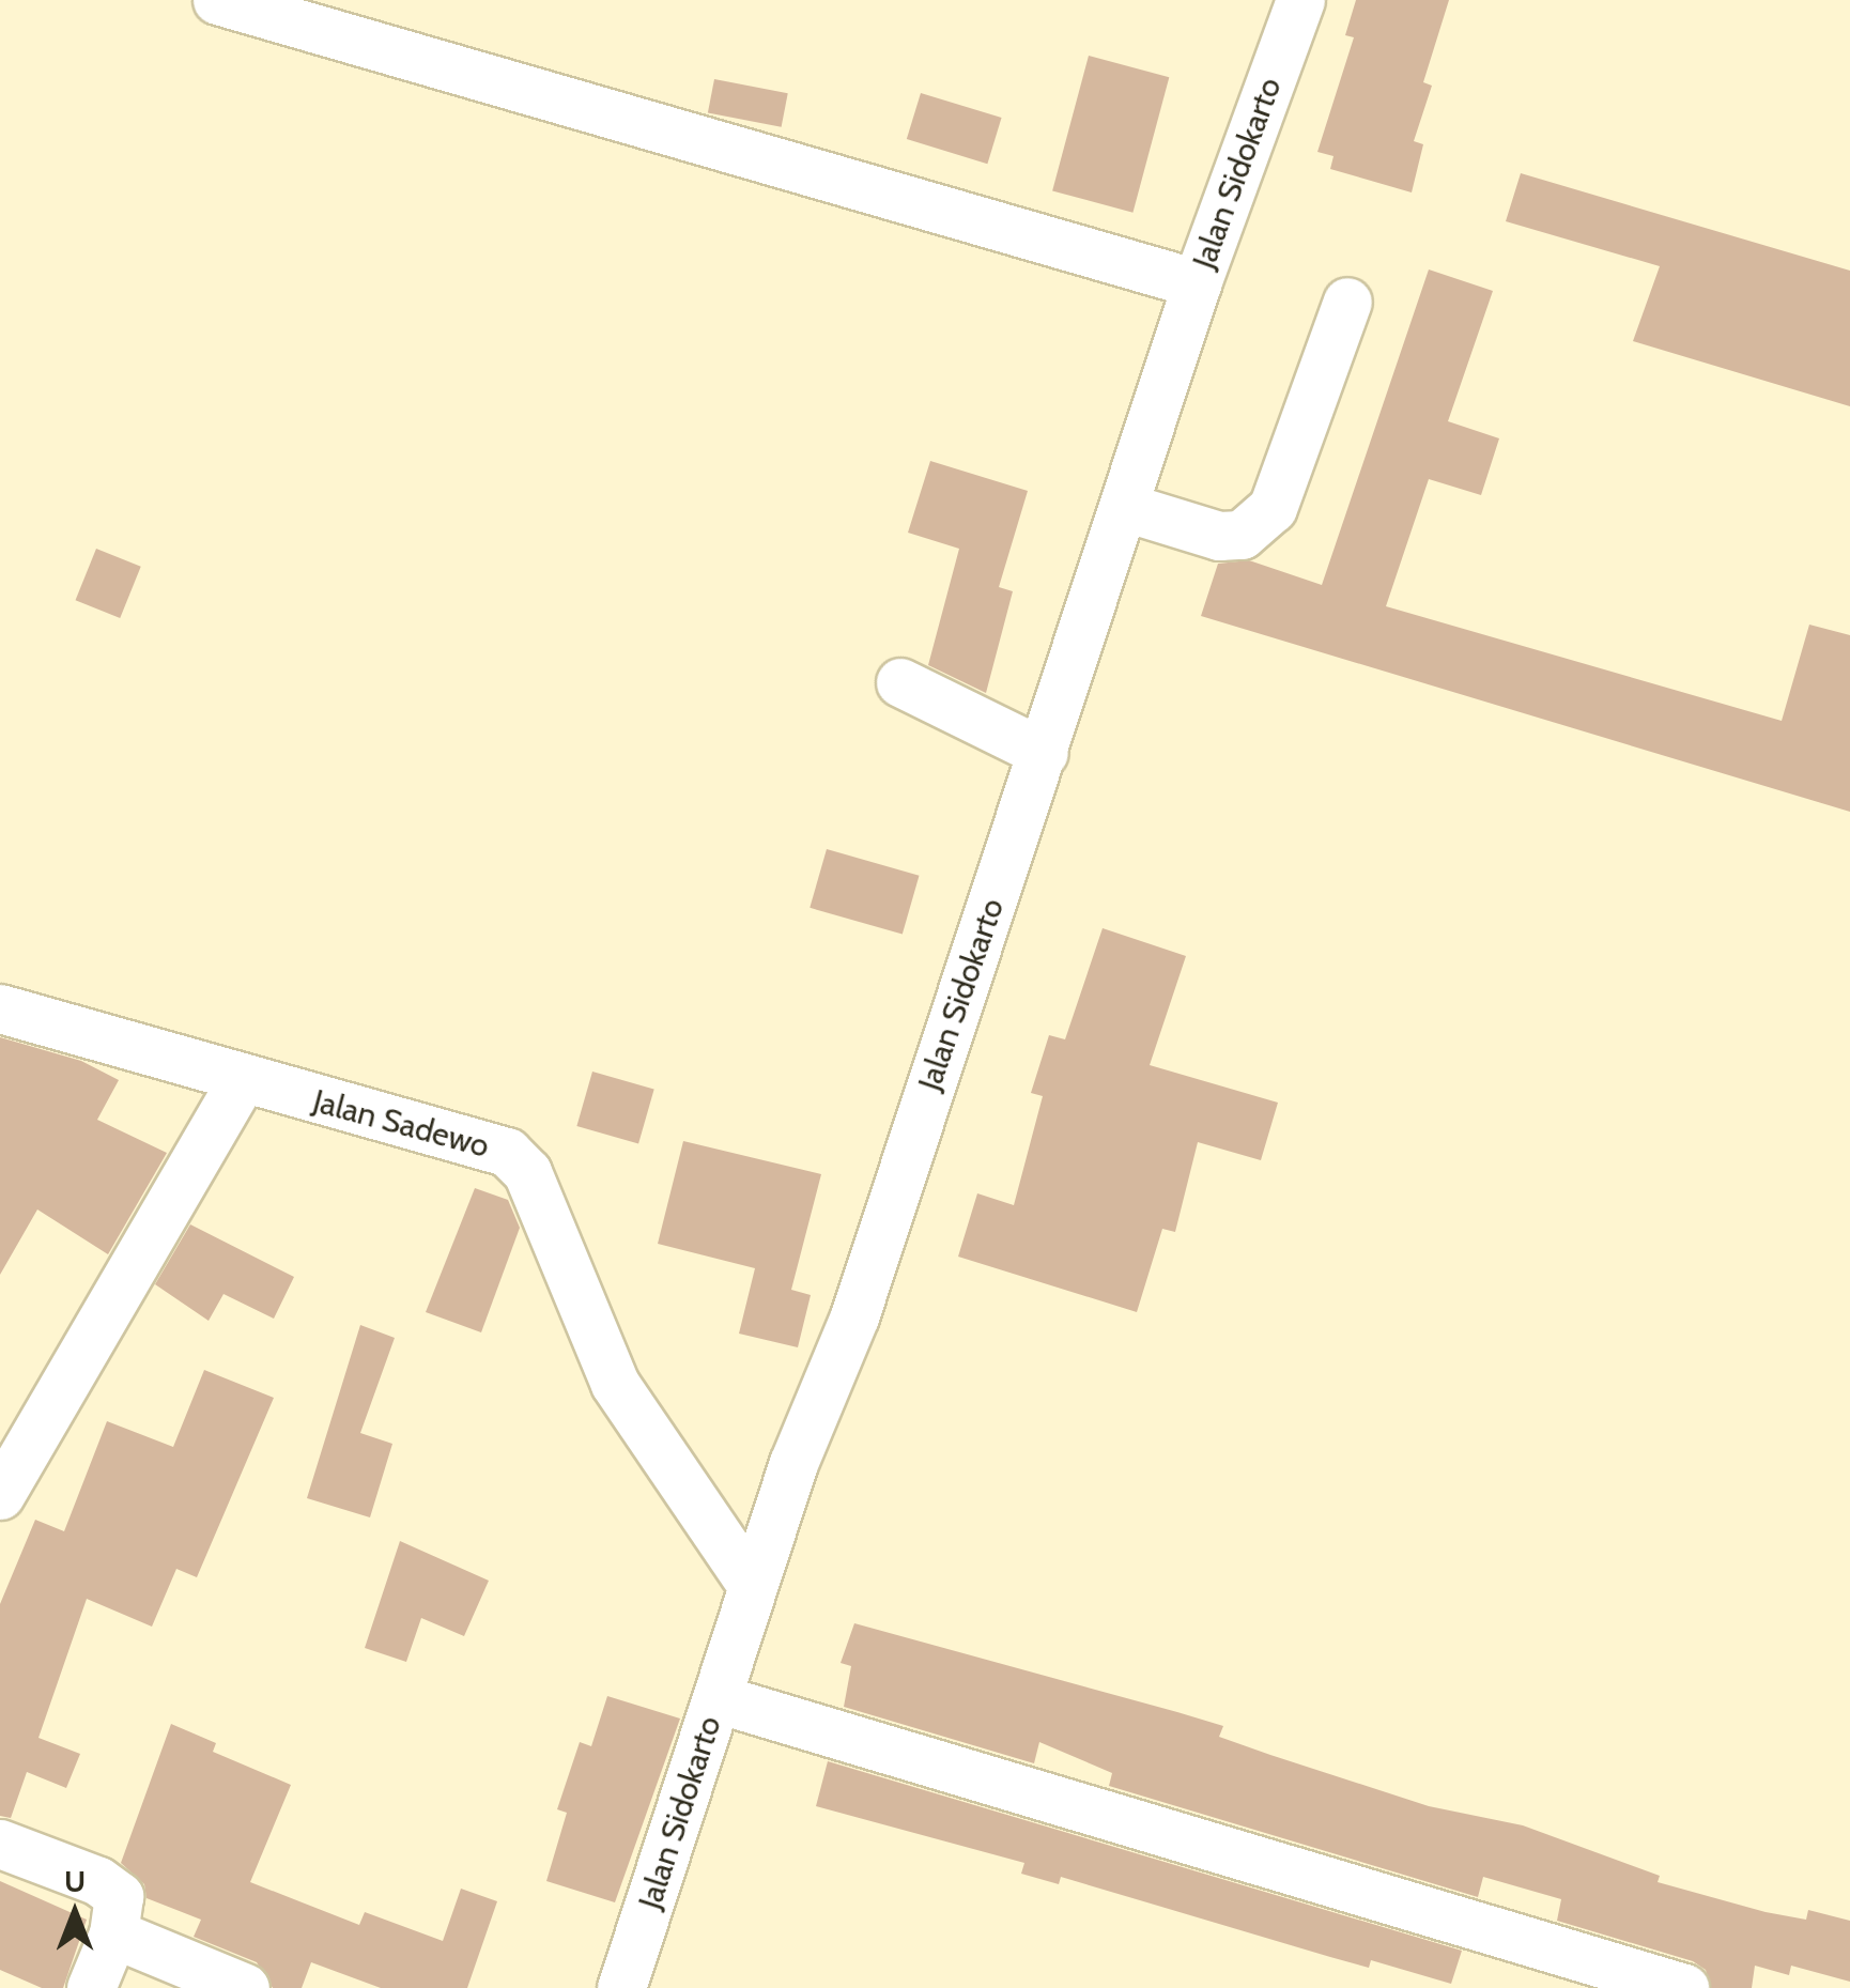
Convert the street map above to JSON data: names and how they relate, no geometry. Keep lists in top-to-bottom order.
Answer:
{
  "streets": {
    "street": ["Jalan Sidokarto", "Jalan Sadewo"]
  },
  "crossings": [
    ["Jalan Sidokarto", "Jalan Sadewo"]
  ],
  "north": "top"
}
